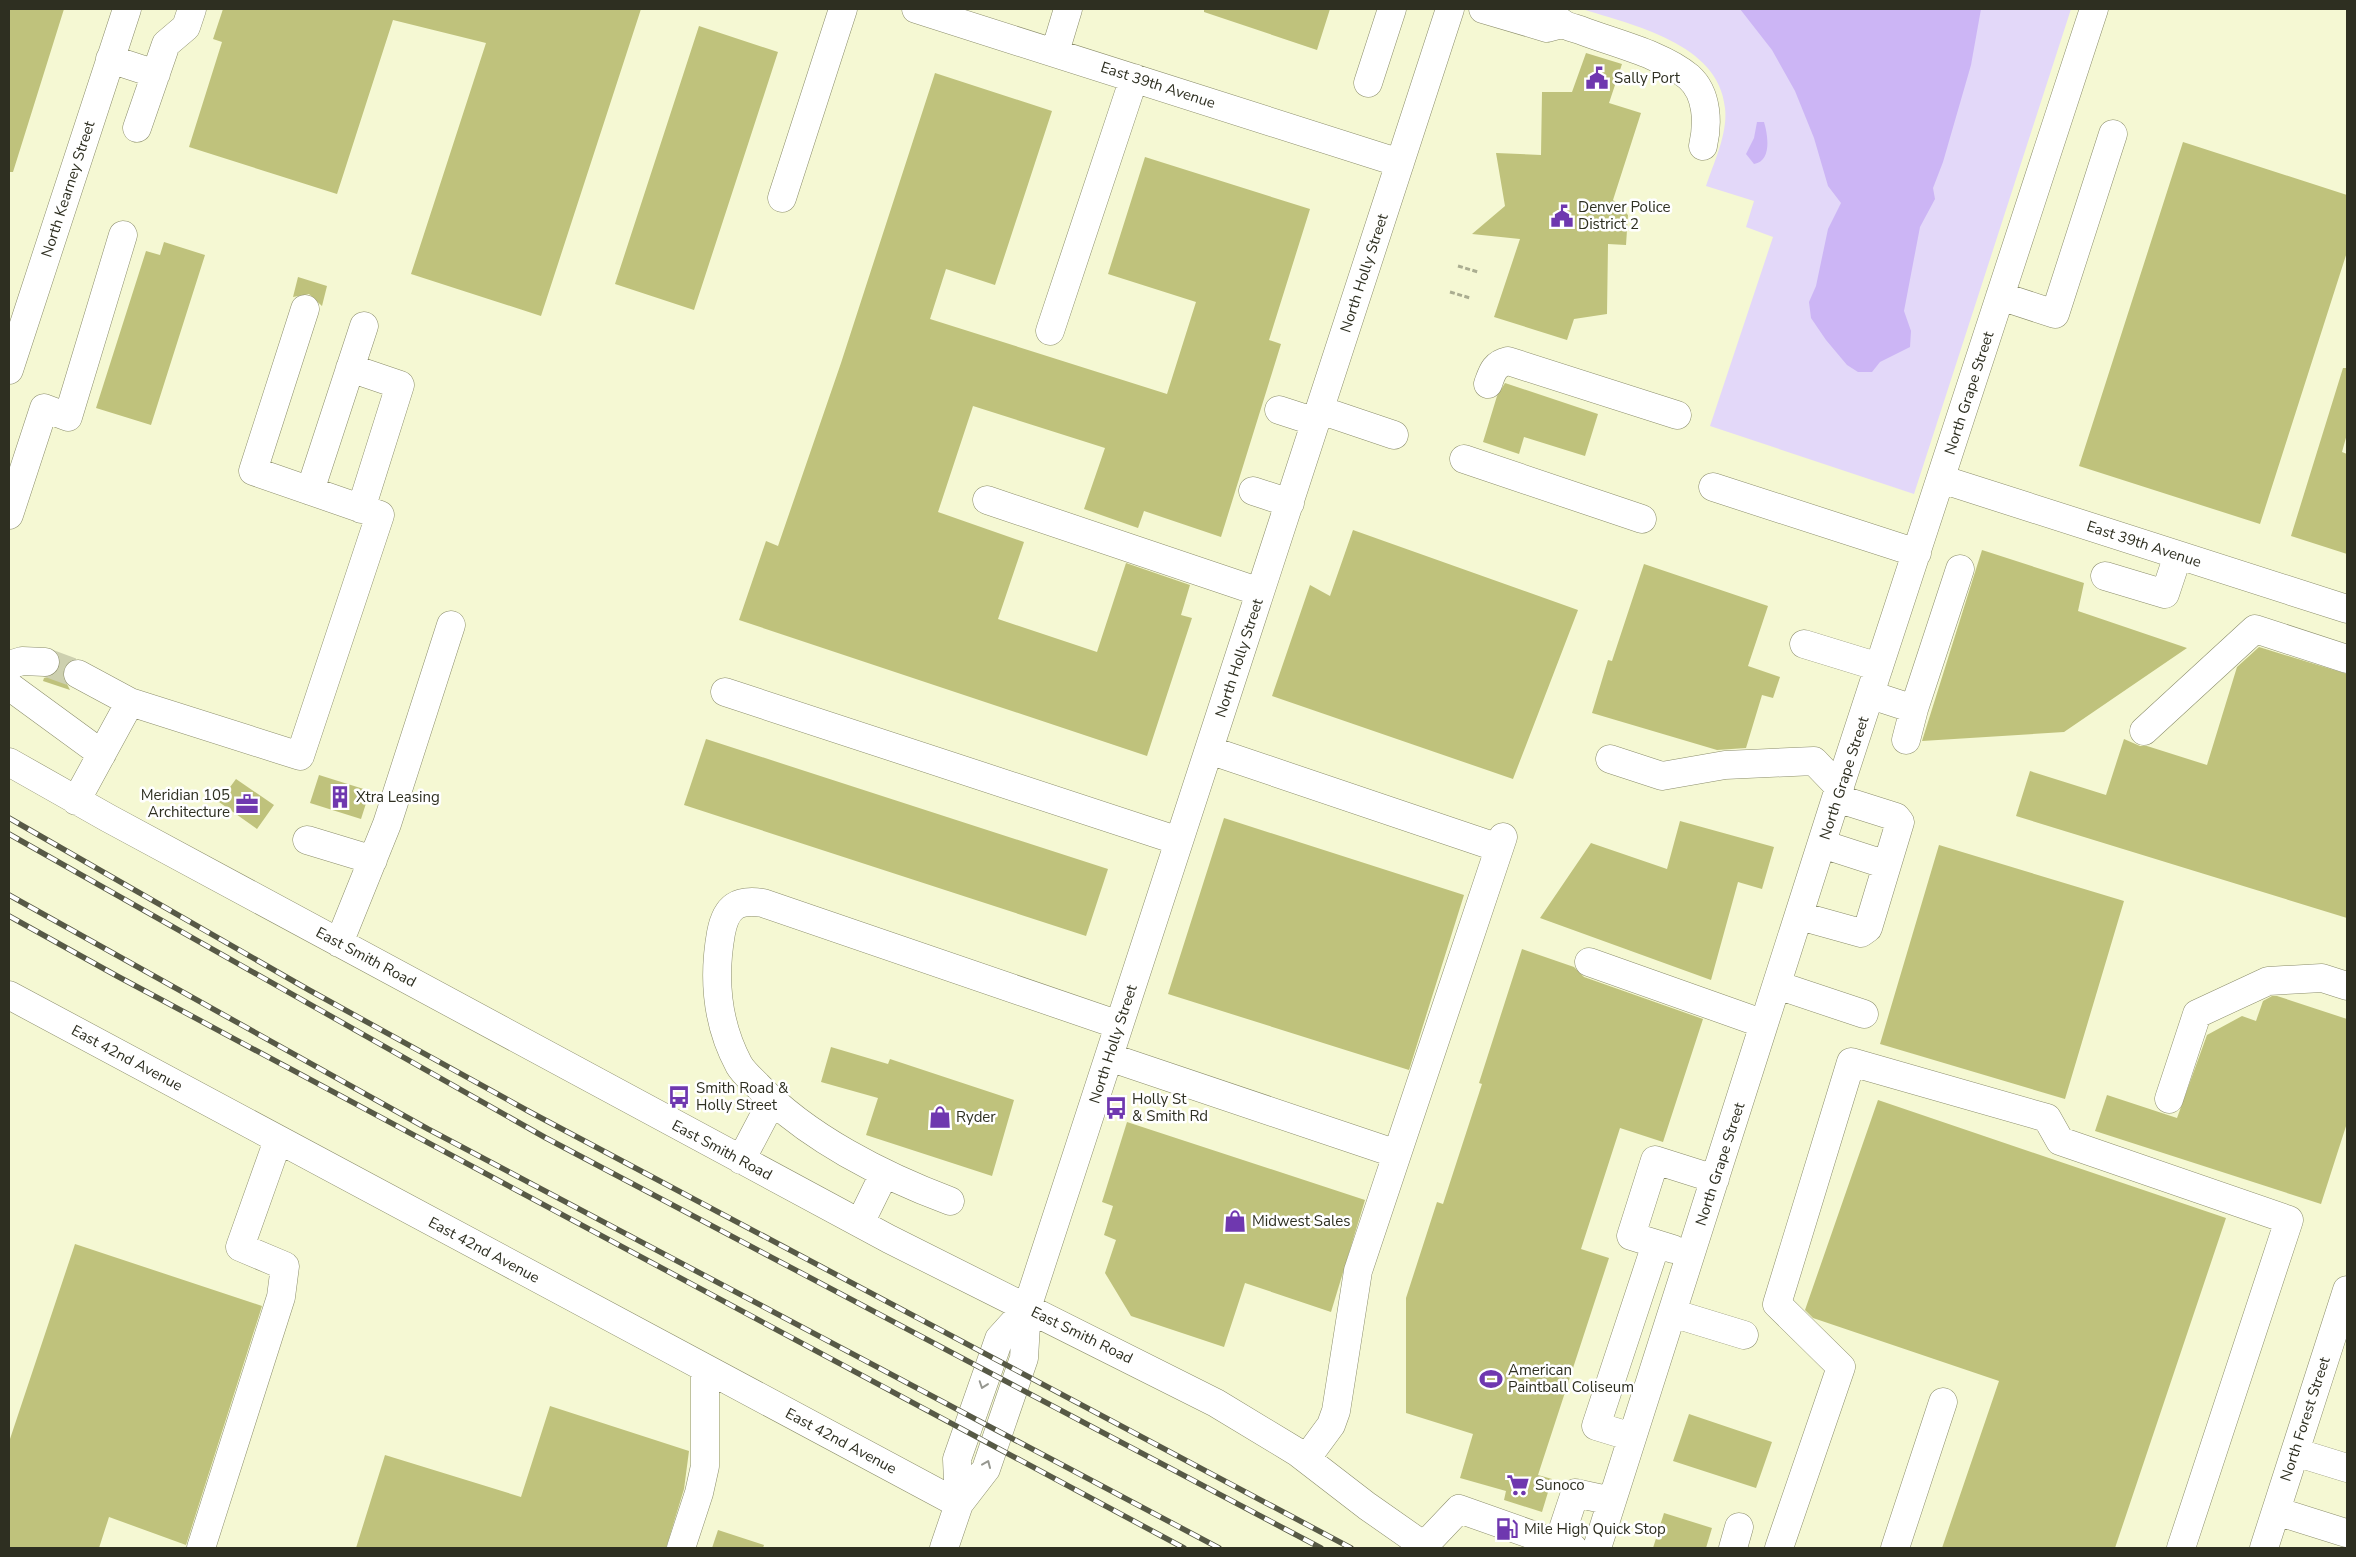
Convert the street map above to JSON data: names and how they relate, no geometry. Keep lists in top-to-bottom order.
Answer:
{
  "streets": {
    "street": [
      "East 39th Avenue",
      "North Kearney Street",
      "North Holly Street",
      "North Grape Street",
      "East Smith Road",
      "East 42nd Avenue",
      "North Forest Street"
    ]
  },
  "crossings": [
    ["East 39th Avenue", "North Holly Street"],
    ["East 39th Avenue", "North Grape Street"],
    ["North Holly Street", "East Smith Road"],
    ["North Holly Street", "East 42nd Avenue"]
  ],
  "places": {
    "public building": ["Sally Port", "Denver Police District 2"],
    "building": ["Xtra Leasing"],
    "office": ["Meridian 105 Architecture"],
    "bus stop": ["Smith Road & Holly Street", "Holly St & Smith Rd"],
    "shop": ["Ryder", "Midwest Sales"],
    "sports": ["American Paintball Coliseum"],
    "supermarket": ["Sunoco"],
    "fuel station": ["Mile High Quick Stop"]
  }
}
